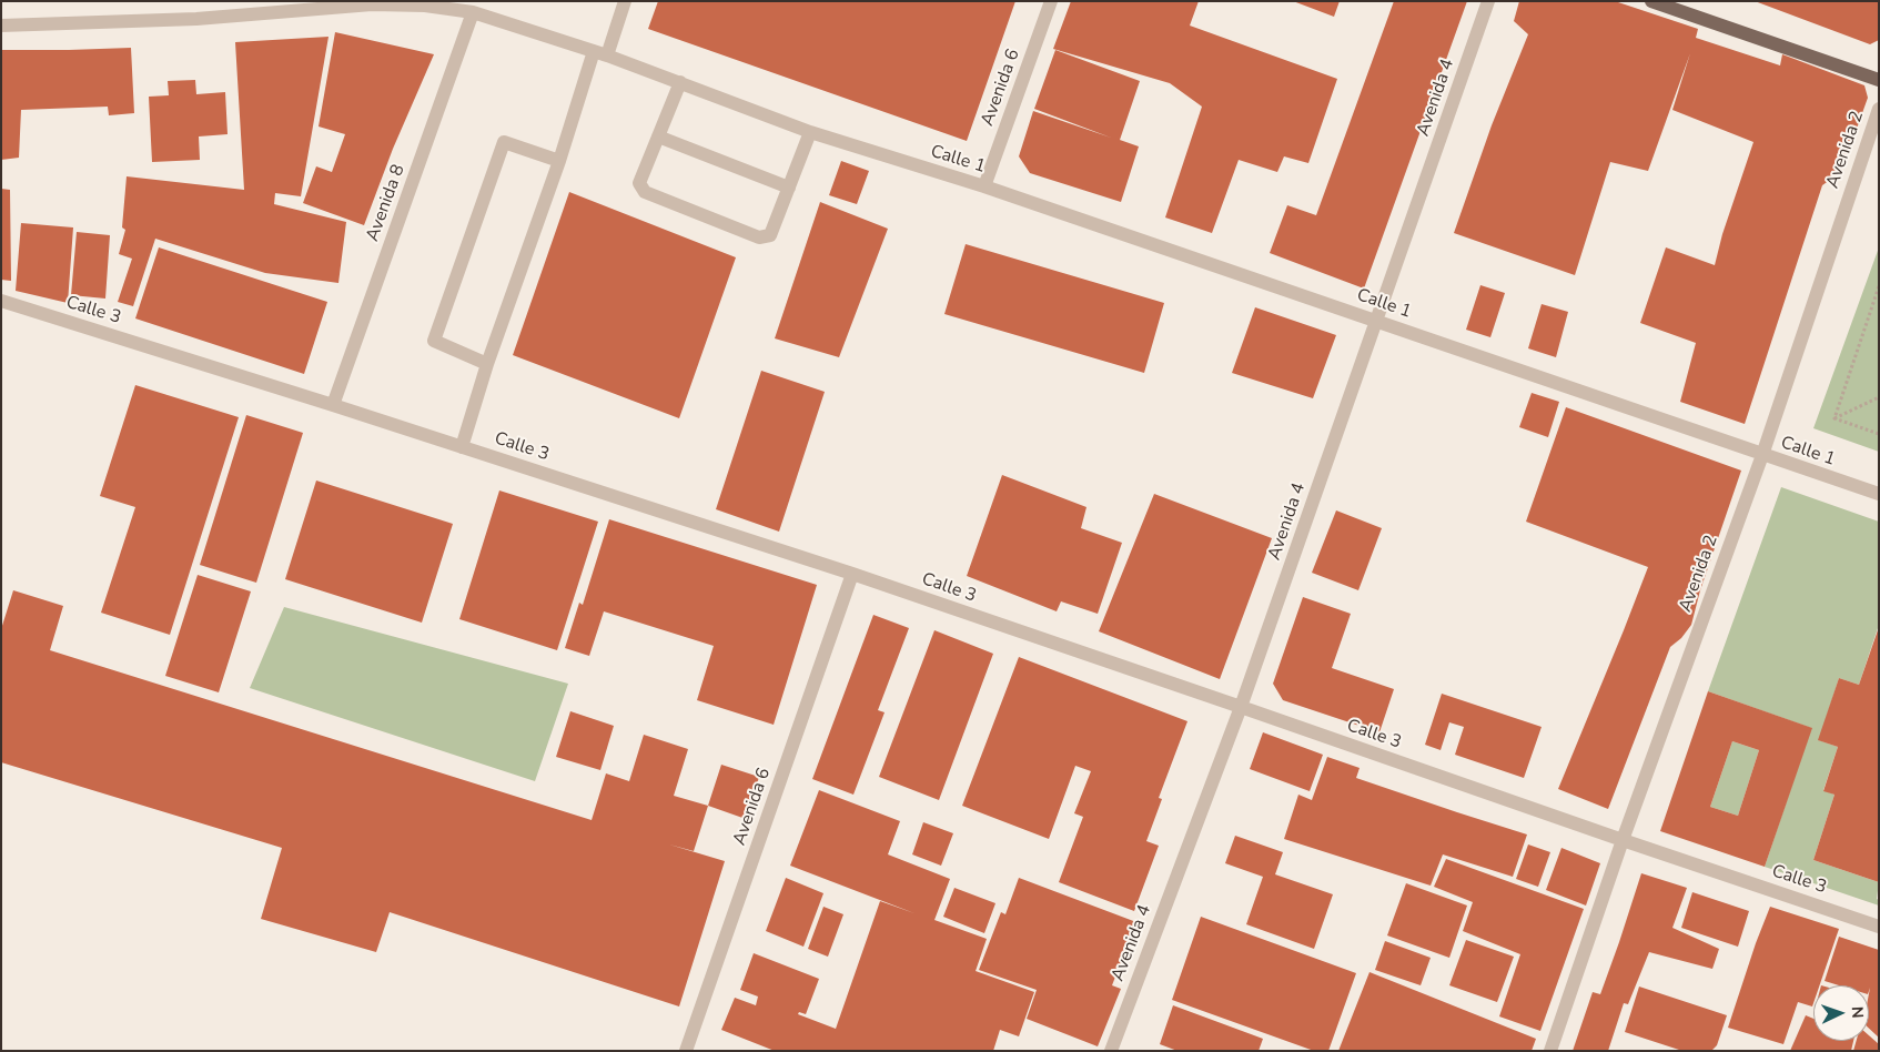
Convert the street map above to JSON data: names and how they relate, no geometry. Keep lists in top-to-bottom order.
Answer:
{
  "streets": {
    "street": [
      "Avenida 6",
      "Avenida 4",
      "Avenida 2",
      "Calle 1",
      "Avenida 8",
      "Calle 3"
    ]
  },
  "crossings": [
    ["Avenida 6", "Calle 1"],
    ["Avenida 6", "Calle 3"],
    ["Avenida 4", "Calle 1"],
    ["Avenida 4", "Calle 3"],
    ["Avenida 2", "Calle 1"],
    ["Avenida 2", "Calle 3"],
    ["Calle 1", "Avenida 8"],
    ["Avenida 8", "Calle 3"]
  ],
  "north": "right"
}
